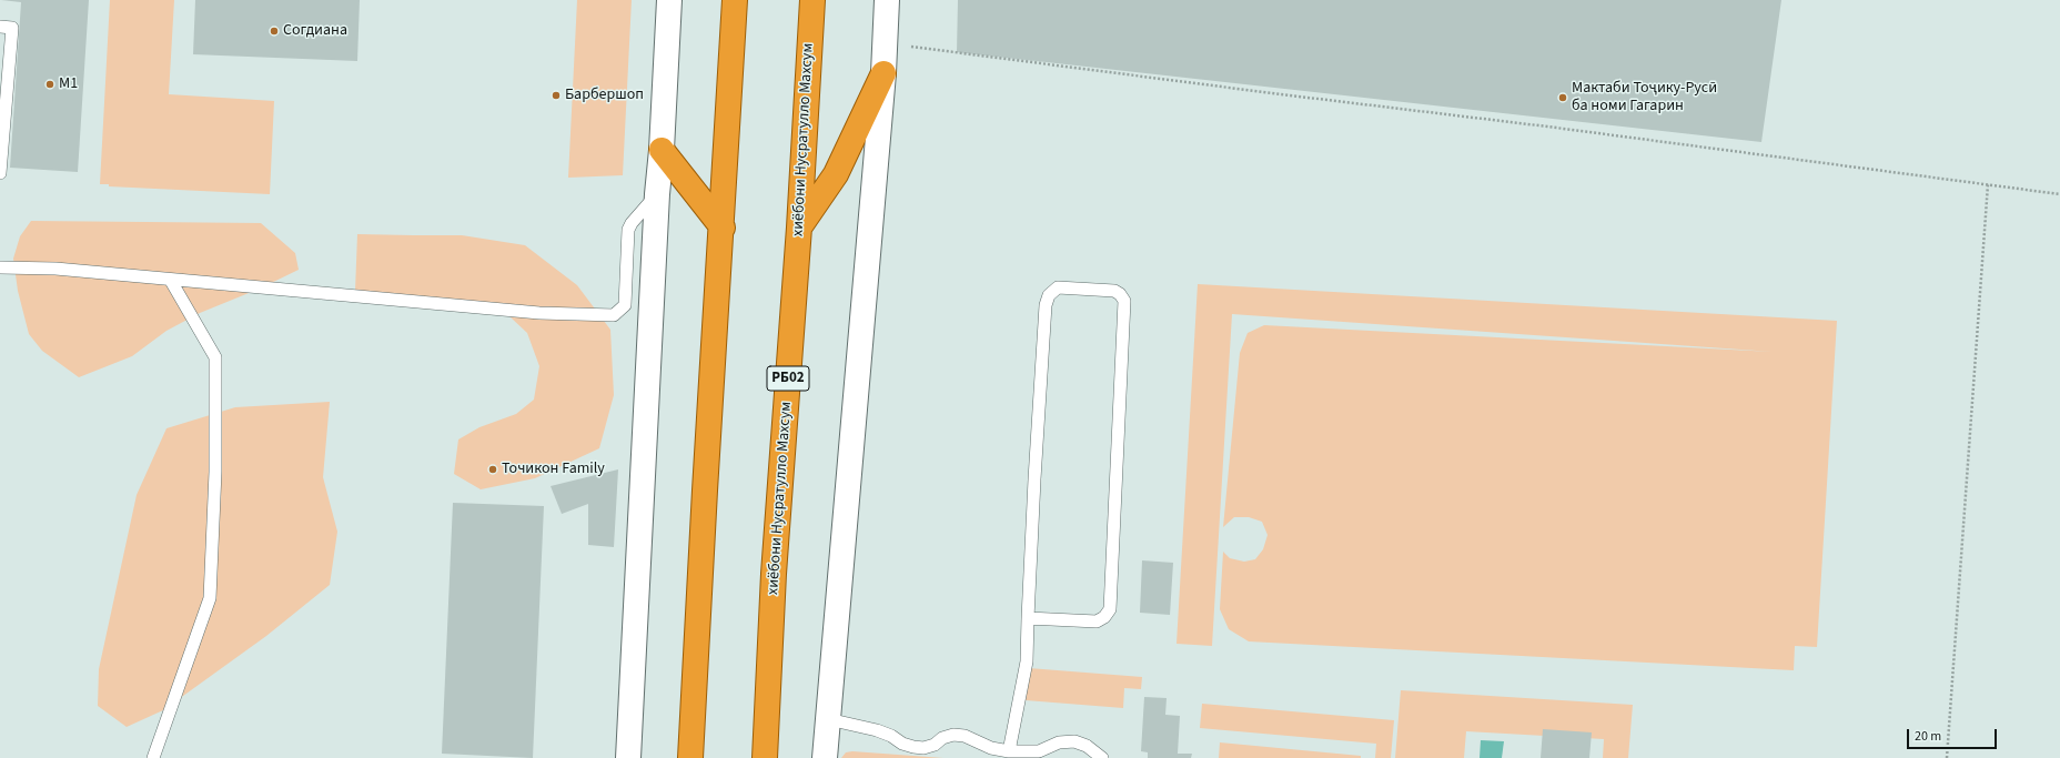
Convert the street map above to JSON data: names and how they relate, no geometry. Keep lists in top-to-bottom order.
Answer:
{
  "streets": {
    "highway": ["хиёбони Нусратулло Махсум", "РБ02"]
  },
  "places": [
    "Согдиана",
    "М1",
    "Барбершоп",
    "Мактаби Тоҷику-Русӣ ба номи Гагарин",
    "Точикон Family"
  ],
  "scale_bar": "20 m"
}
